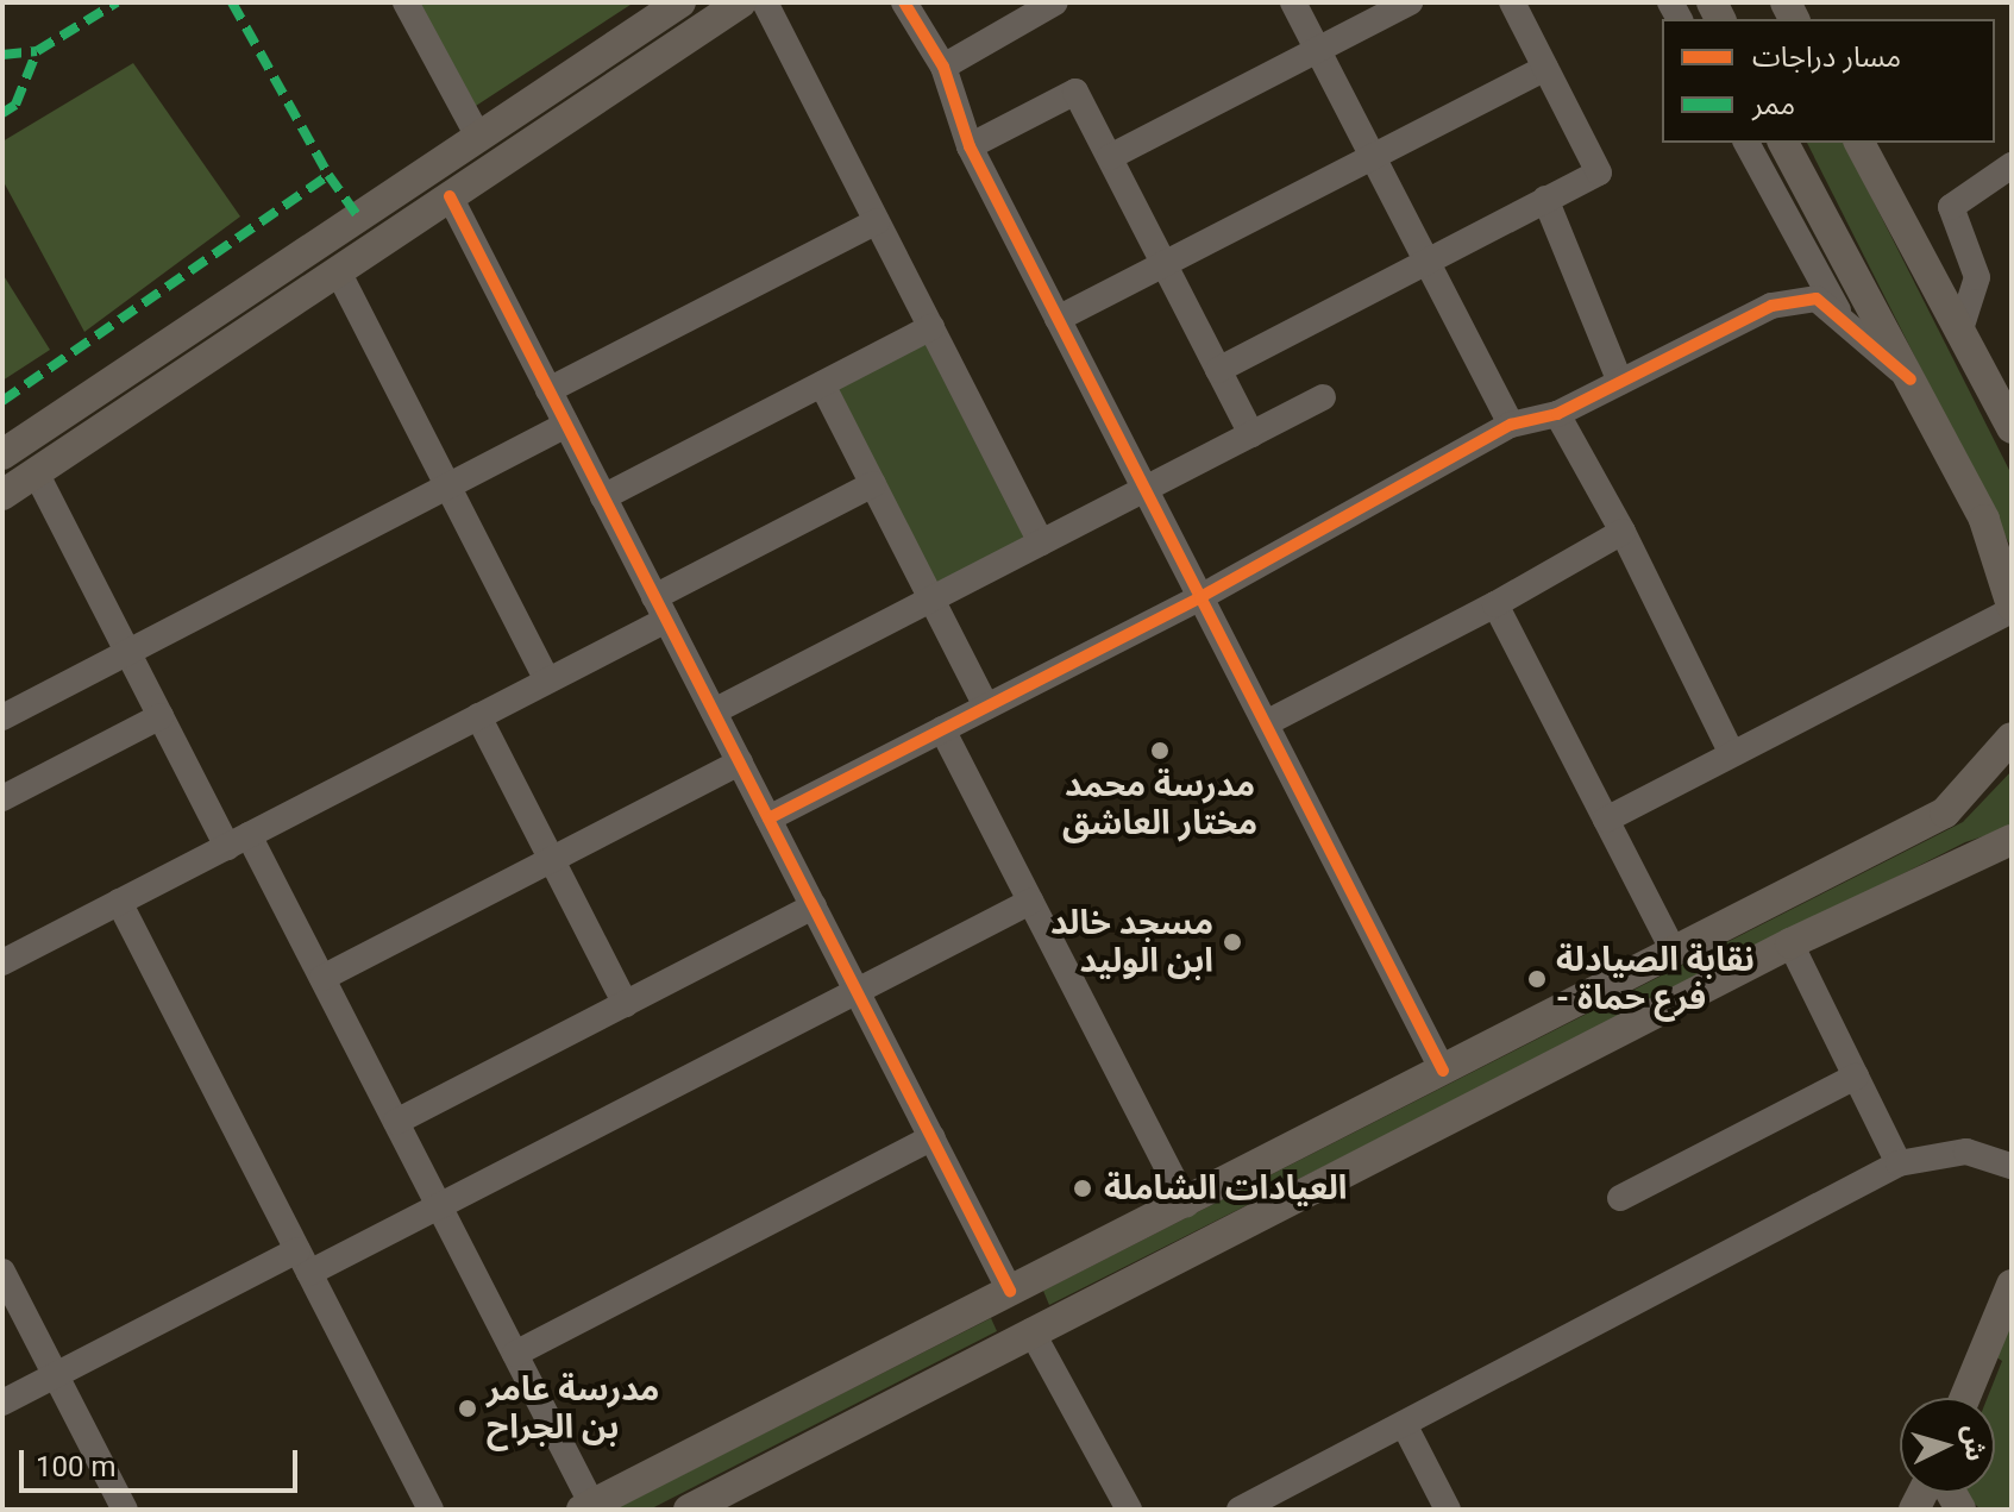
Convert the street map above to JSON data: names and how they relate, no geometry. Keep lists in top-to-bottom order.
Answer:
{
  "places": [
    "مدرسة محمد مختار العاشق",
    "مسجد خالد ابن الوليد",
    "نقابة الصيادلة - فرع حماة",
    "العيادات الشاملة",
    "مدرسة عامر بن الجراح"
  ],
  "legend": ["مسار دراجات", "ممر"],
  "scale_bar": "100 m",
  "north": "right"
}
